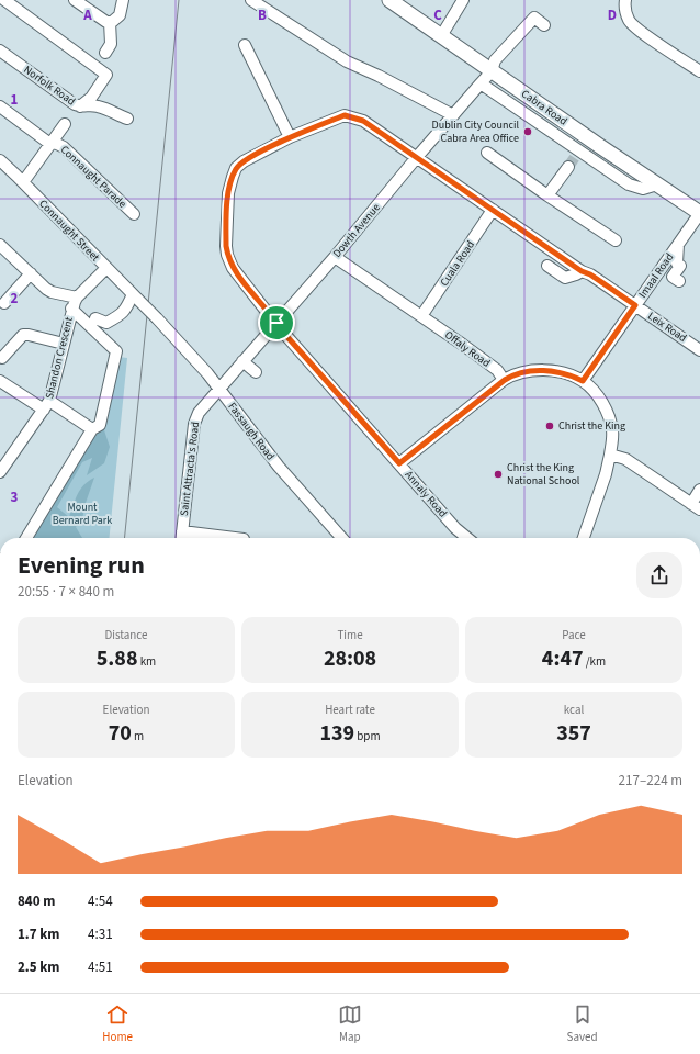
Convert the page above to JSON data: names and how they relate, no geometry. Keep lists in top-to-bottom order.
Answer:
{
  "streets": {
    "main road": ["Cabra Road"],
    "street": [
      "Norfolk Road",
      "Connaught Parade",
      "Connaught Street",
      "Dowth Avenue",
      "Cuala Road",
      "Imaal Road",
      "Leix Road",
      "Offaly Road",
      "Shandon Crescent",
      "Fassaugh Road",
      "Saint Attracta's Road",
      "Annaly Road"
    ]
  },
  "crossings": [
    ["Cabra Road", "Dowth Avenue"],
    ["Cabra Road", "Imaal Road"],
    ["Connaught Parade", "Connaught Street"],
    ["Connaught Street", "Shandon Crescent"],
    ["Connaught Street", "Fassaugh Road"],
    ["Dowth Avenue", "Leix Road"],
    ["Dowth Avenue", "Offaly Road"],
    ["Dowth Avenue", "Fassaugh Road"],
    ["Dowth Avenue", "Saint Attracta's Road"],
    ["Dowth Avenue", "Annaly Road"],
    ["Cuala Road", "Leix Road"],
    ["Cuala Road", "Offaly Road"],
    ["Imaal Road", "Leix Road"],
    ["Leix Road", "Annaly Road"],
    ["Fassaugh Road", "Saint Attracta's Road"]
  ],
  "parks": ["Mount Bernard Park"],
  "places": ["Dublin City Council Cabra Area Office", "Christ the King", "Christ the King National School"],
  "page": {
    "heading": ["Evening run", "20:55 · 7 × 840 m"],
    "stats": [
      ["Distance", "5.88 km"],
      ["Time", "28:08"],
      ["Pace", "4:47 /km"],
      ["Elevation", "70 m"],
      ["Heart rate", "139 bpm"],
      ["kcal", "357"]
    ],
    "chart": ["Elevation", "217–224 m"],
    "list": [
      {
        "name": "840 m",
        "note": "4:54"
      },
      {
        "name": "1.7 km",
        "note": "4:31"
      },
      {
        "name": "2.5 km",
        "note": "4:51"
      }
    ],
    "tabs": ["Home", "Map", "Saved"]
  },
  "grid": {
    "columns": [
      "A",
      "B",
      "C",
      "D"
    ],
    "rows": ["1", "2", "3"]
  }
}
